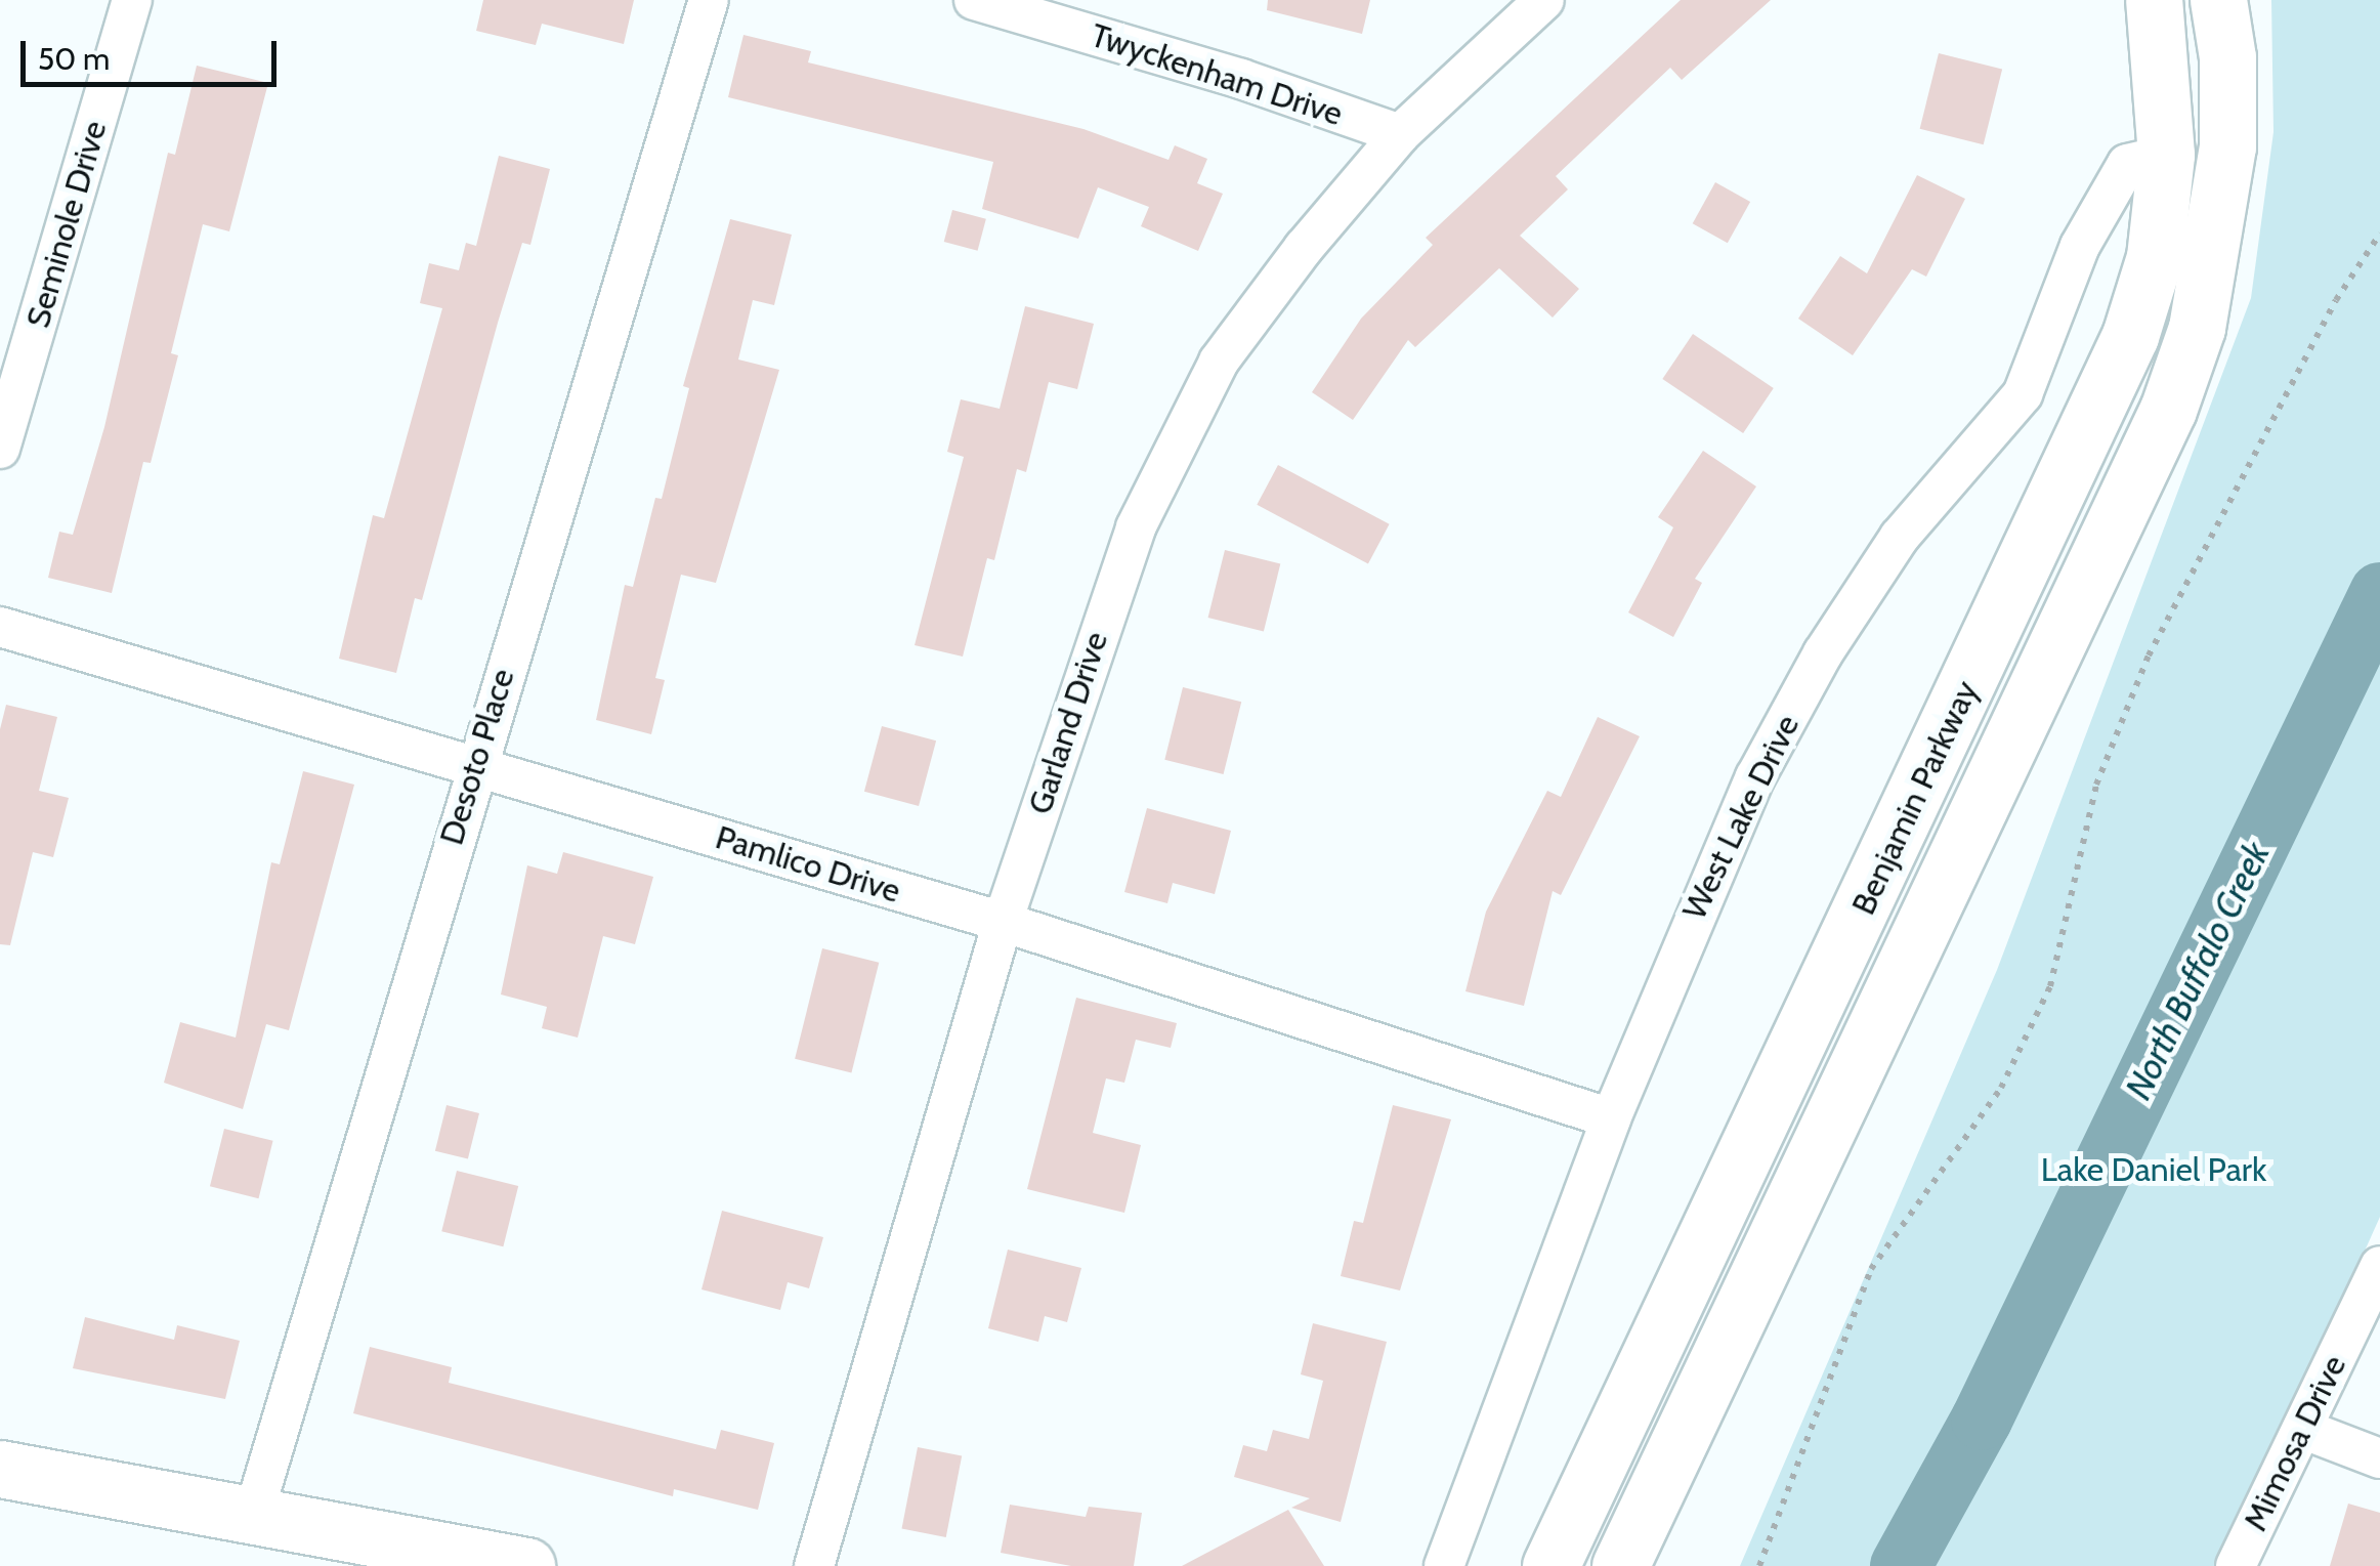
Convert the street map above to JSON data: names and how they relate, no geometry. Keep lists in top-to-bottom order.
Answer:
{
  "streets": {
    "main road": ["Benjamin Parkway"],
    "street": [
      "Twyckenham Drive",
      "Seminole Drive",
      "Garland Drive",
      "Desoto Place",
      "West Lake Drive",
      "Pamlico Drive",
      "Mimosa Drive"
    ]
  },
  "crossings": [
    ["Twyckenham Drive", "Garland Drive"],
    ["Garland Drive", "Pamlico Drive"],
    ["Desoto Place", "Pamlico Drive"],
    ["Benjamin Parkway", "West Lake Drive"],
    ["West Lake Drive", "Pamlico Drive"]
  ],
  "water": ["North Buffalo Creek"],
  "parks": ["Lake Daniel Park"],
  "scale_bar": "50 m"
}
